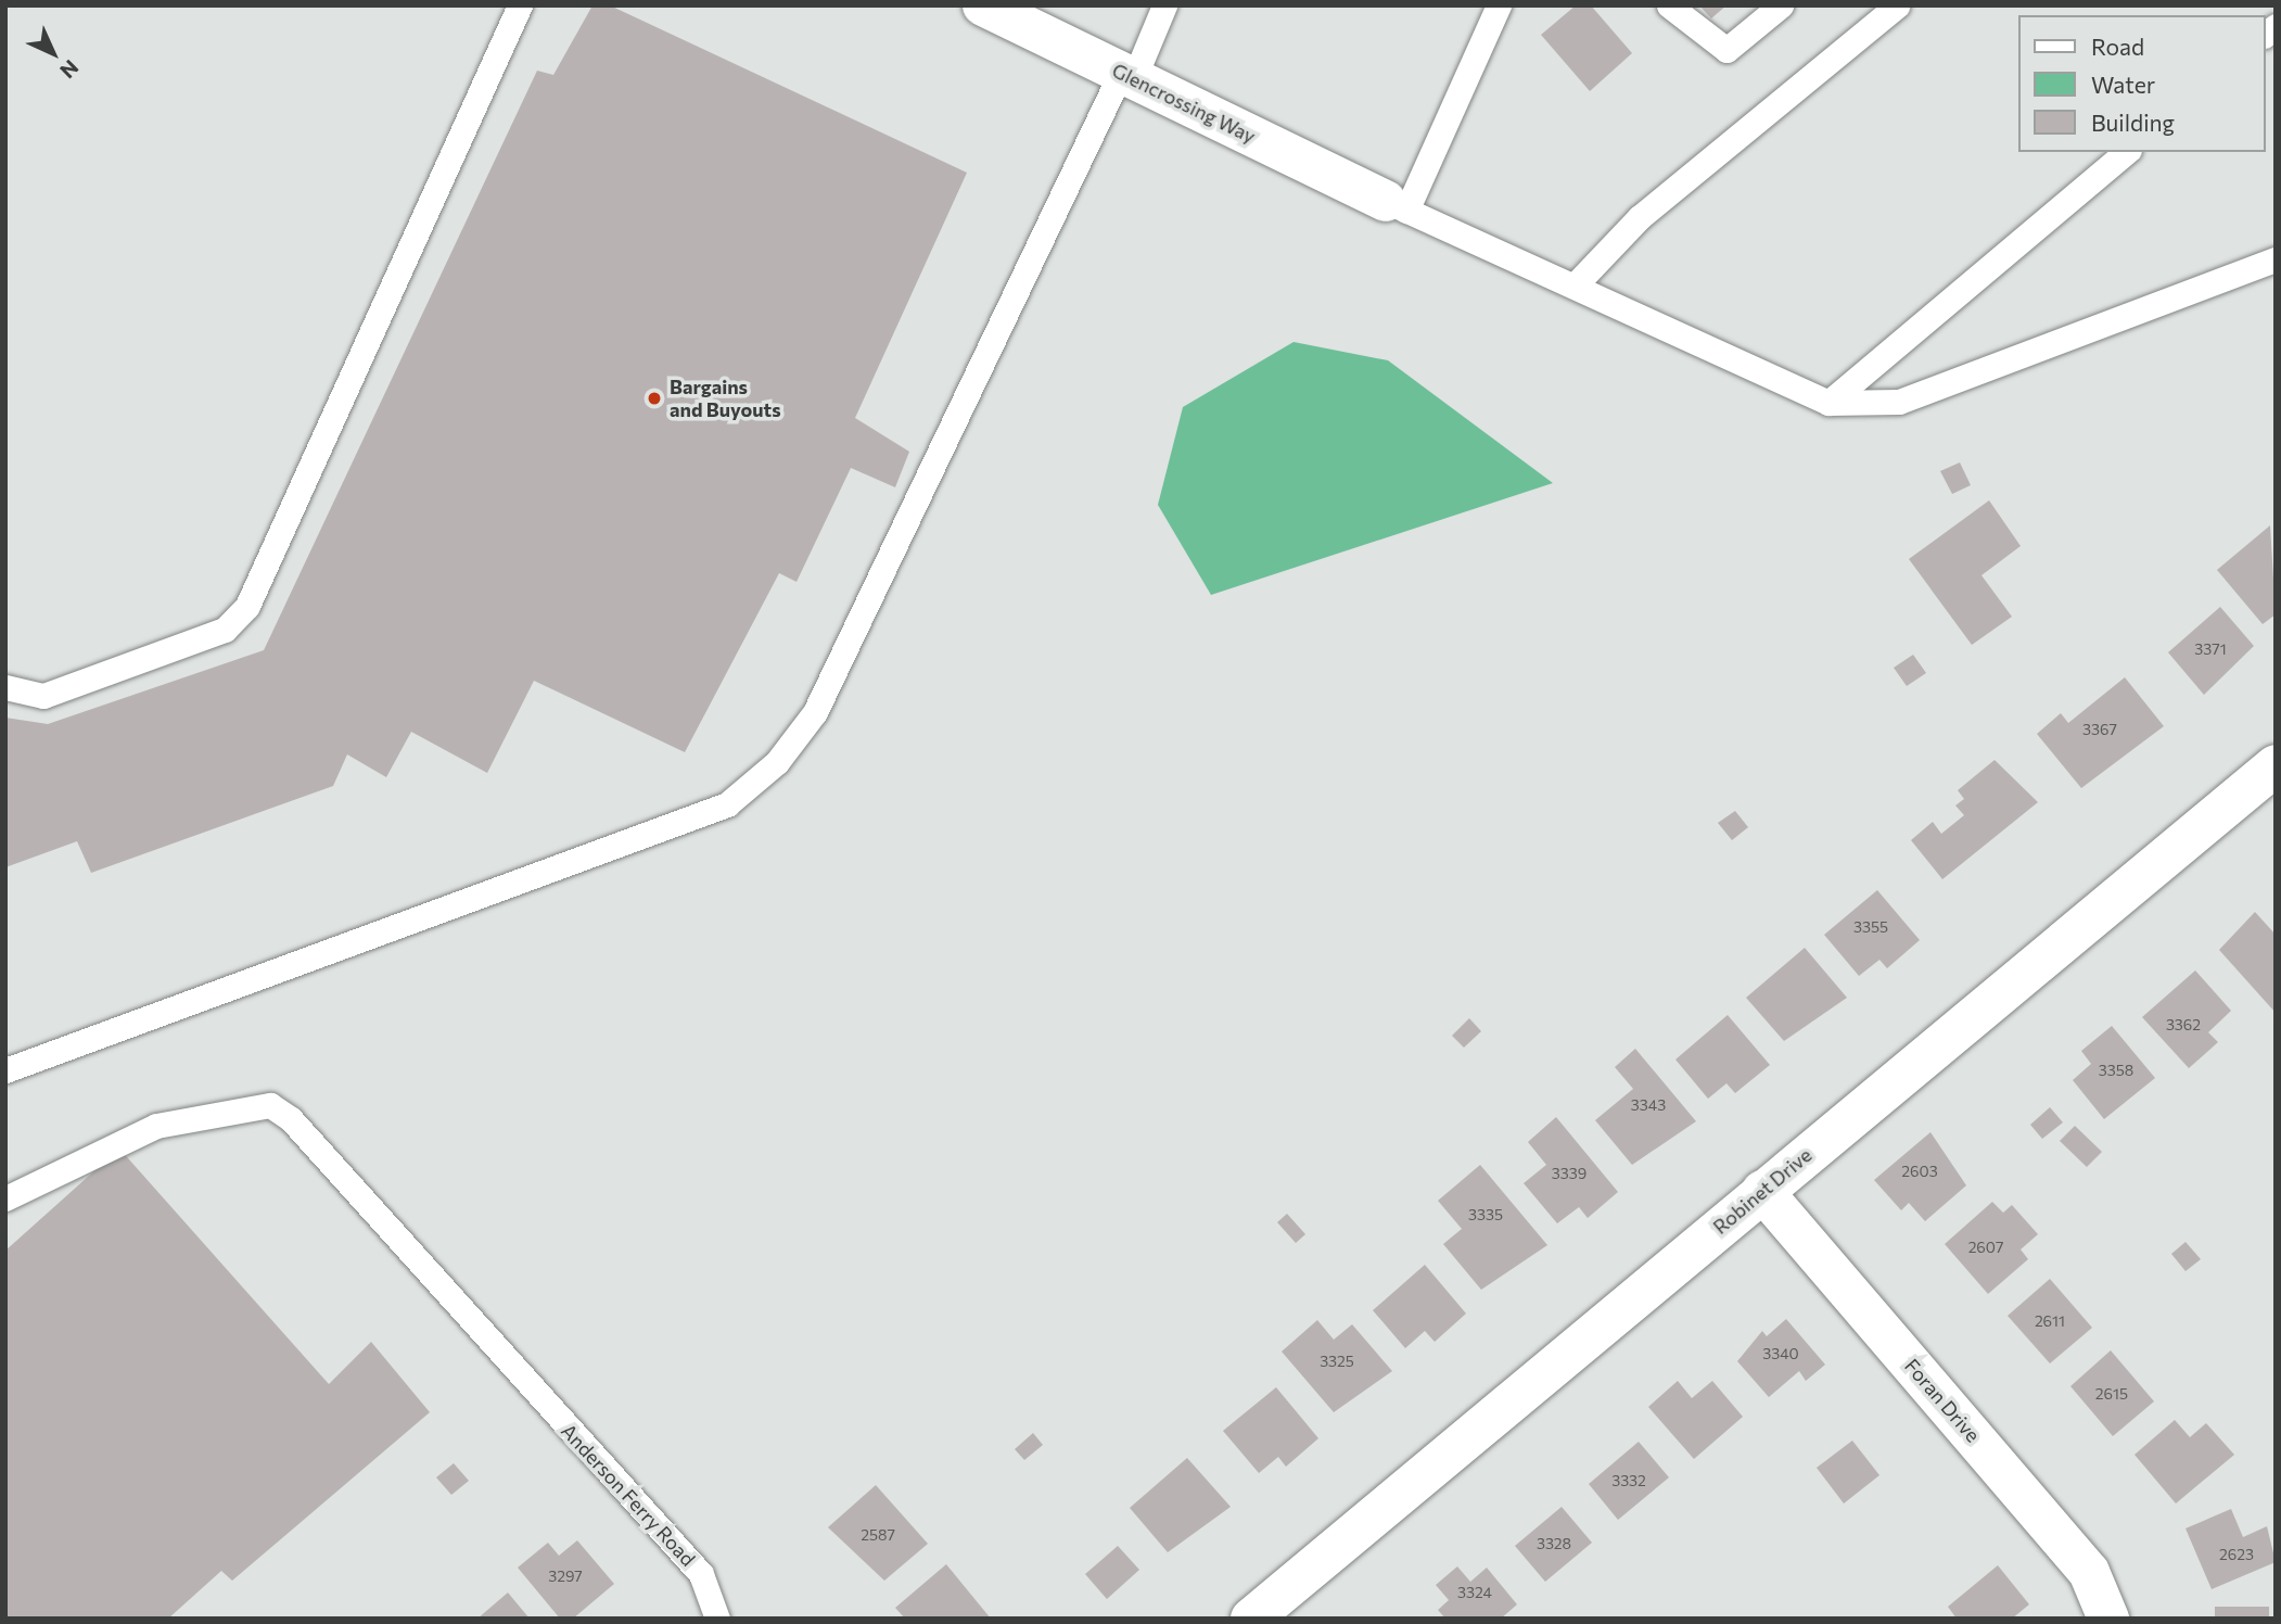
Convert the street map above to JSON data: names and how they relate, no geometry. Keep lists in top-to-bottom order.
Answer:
{
  "streets": {
    "street": ["Glencrossing Way", "Robinet Drive", "Foran Drive"],
    "lane": ["Anderson Ferry Road"]
  },
  "crossings": [
    ["Robinet Drive", "Foran Drive"]
  ],
  "places": ["Bargains and Buyouts"],
  "house_numbers": [
    "3371",
    "3367",
    "3355",
    "3362",
    "3358",
    "3343",
    "2603",
    "3339",
    "3335",
    "2607",
    "2611",
    "3340",
    "3325",
    "2615",
    "3332",
    "2587",
    "3328",
    "2623",
    "3297",
    "3324"
  ],
  "legend": ["Road", "Water", "Building"],
  "north": "bottom right"
}
